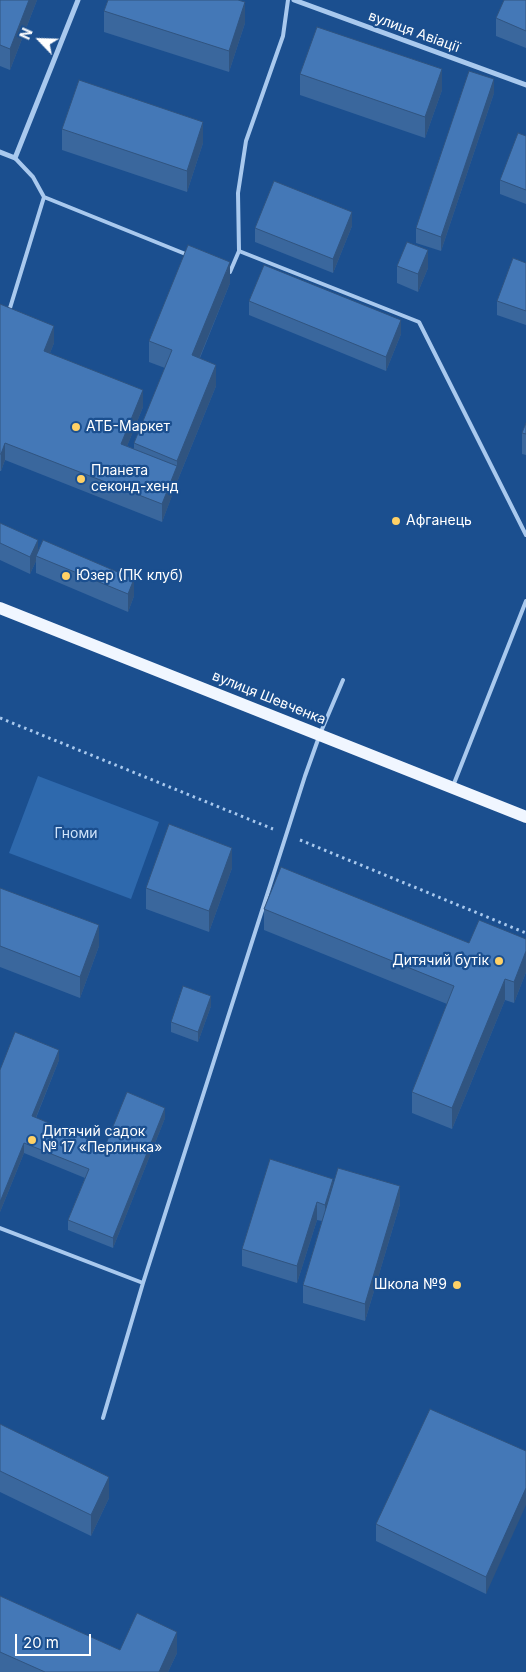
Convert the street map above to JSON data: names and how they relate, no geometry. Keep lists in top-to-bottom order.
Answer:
{
  "streets": {
    "main road": ["вулиця Шевченка"],
    "street": ["вулиця Авіації"]
  },
  "parks": ["Гноми"],
  "places": [
    "АТБ-Маркет",
    "Планета секонд-хенд",
    "Афганець",
    "Юзер (ПК клуб)",
    "Дитячий бутік",
    "Дитячий садок № 17 «Перлинка»",
    "Школа №9"
  ],
  "scale_bar": "20 m",
  "north": "top left"
}
